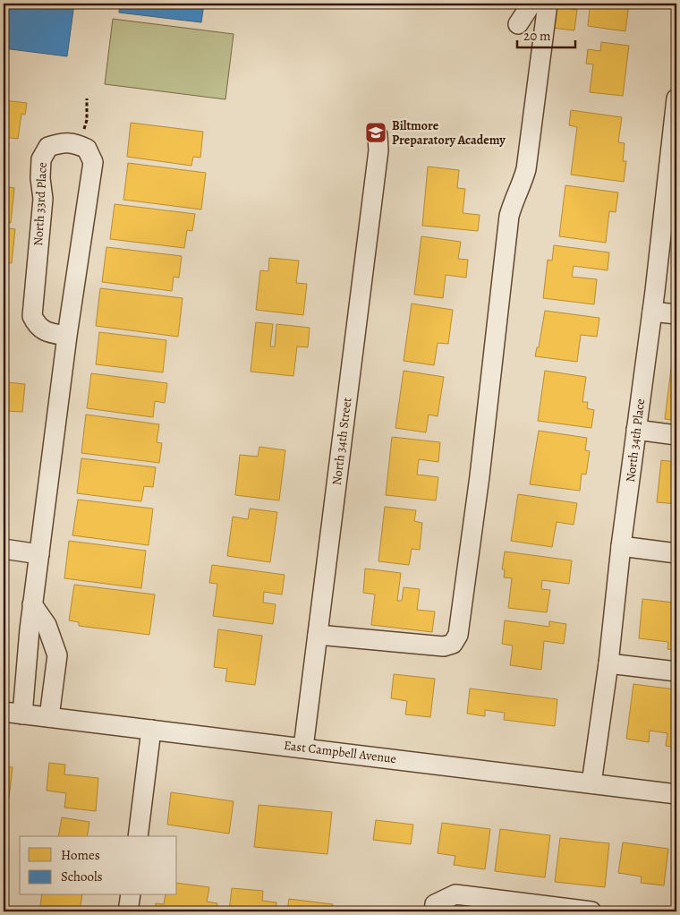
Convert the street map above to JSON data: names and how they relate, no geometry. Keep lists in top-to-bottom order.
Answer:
{
  "streets": {
    "street": [
      "North 33rd Place",
      "North 34th Place",
      "North 34th Street",
      "East Campbell Avenue"
    ]
  },
  "crossings": [
    ["North 34th Place", "East Campbell Avenue"],
    ["North 34th Street", "East Campbell Avenue"]
  ],
  "places": {
    "school or university": ["Biltmore Preparatory Academy"]
  },
  "legend": ["Homes", "Schools"],
  "scale_bar": "20 m"
}
